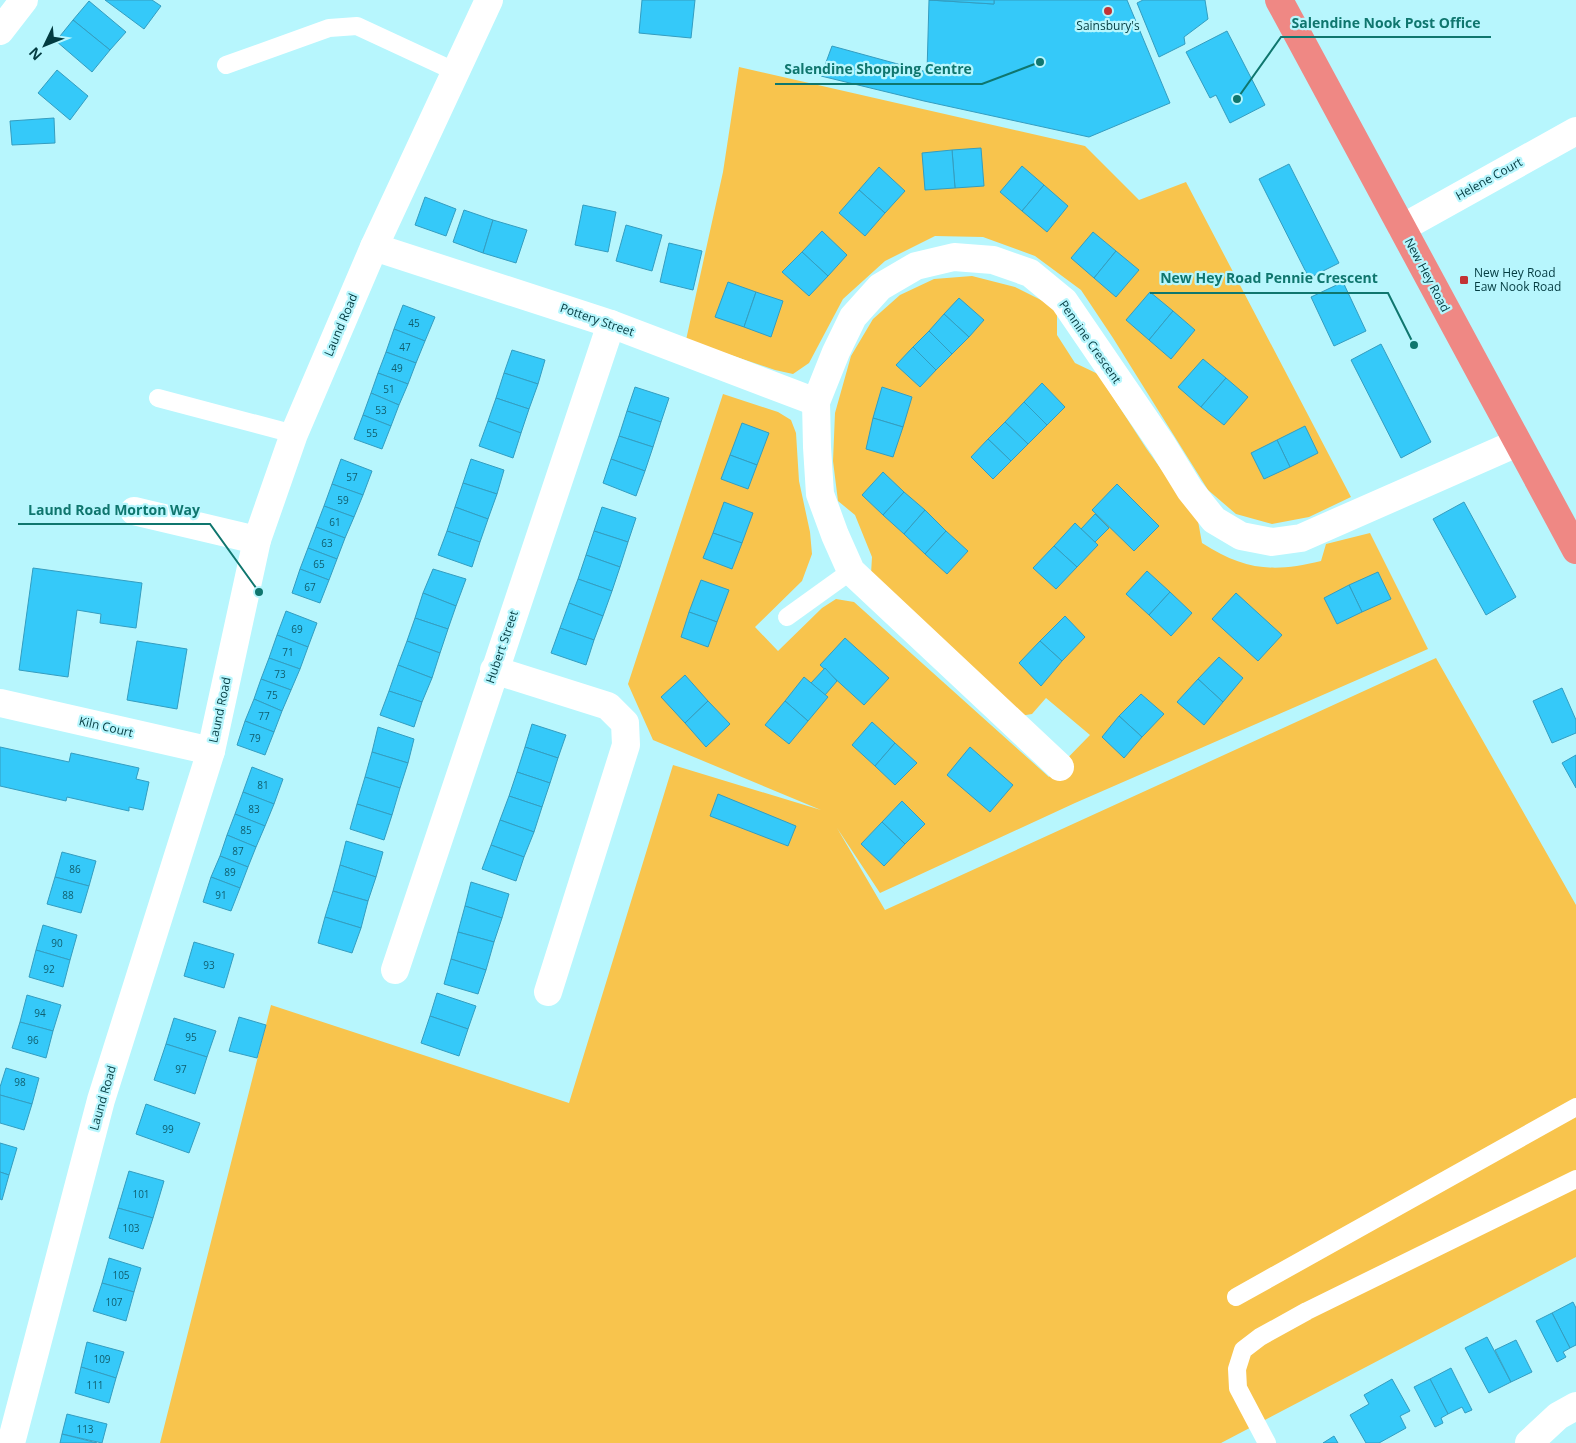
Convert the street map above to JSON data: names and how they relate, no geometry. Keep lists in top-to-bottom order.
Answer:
{
  "streets": {
    "highway": ["New Hey Road"],
    "street": [
      "Helene Court",
      "Pottery Street",
      "Laund Road",
      "Pennine Crescent",
      "Hubert Street",
      "Kiln Court"
    ]
  },
  "crossings": [
    ["Helene Court", "New Hey Road"],
    ["New Hey Road", "Pennine Crescent"],
    ["Pottery Street", "Laund Road"],
    ["Pottery Street", "Pennine Crescent"],
    ["Pottery Street", "Hubert Street"],
    ["Laund Road", "Kiln Court"]
  ],
  "places": {
    "other": [
      "Sainsbury's",
      "Salendine Shopping Centre",
      "Salendine Nook Post Office",
      "New Hey Road Pennie Crescent",
      "Laund Road Morton Way"
    ],
    "transit": ["New Hey Road Eaw Nook Road"]
  },
  "house_numbers": [
    "45",
    "47",
    "49",
    "51",
    "53",
    "55",
    "57",
    "59",
    "61",
    "63",
    "65",
    "67",
    "69",
    "71",
    "73",
    "75",
    "77",
    "79",
    "81",
    "83",
    "85",
    "87",
    "86",
    "89",
    "88",
    "91",
    "90",
    "93",
    "92",
    "94",
    "95",
    "96",
    "97",
    "98",
    "99",
    "101",
    "103",
    "105",
    "107",
    "109",
    "111",
    "113"
  ],
  "north": "bottom left"
}
